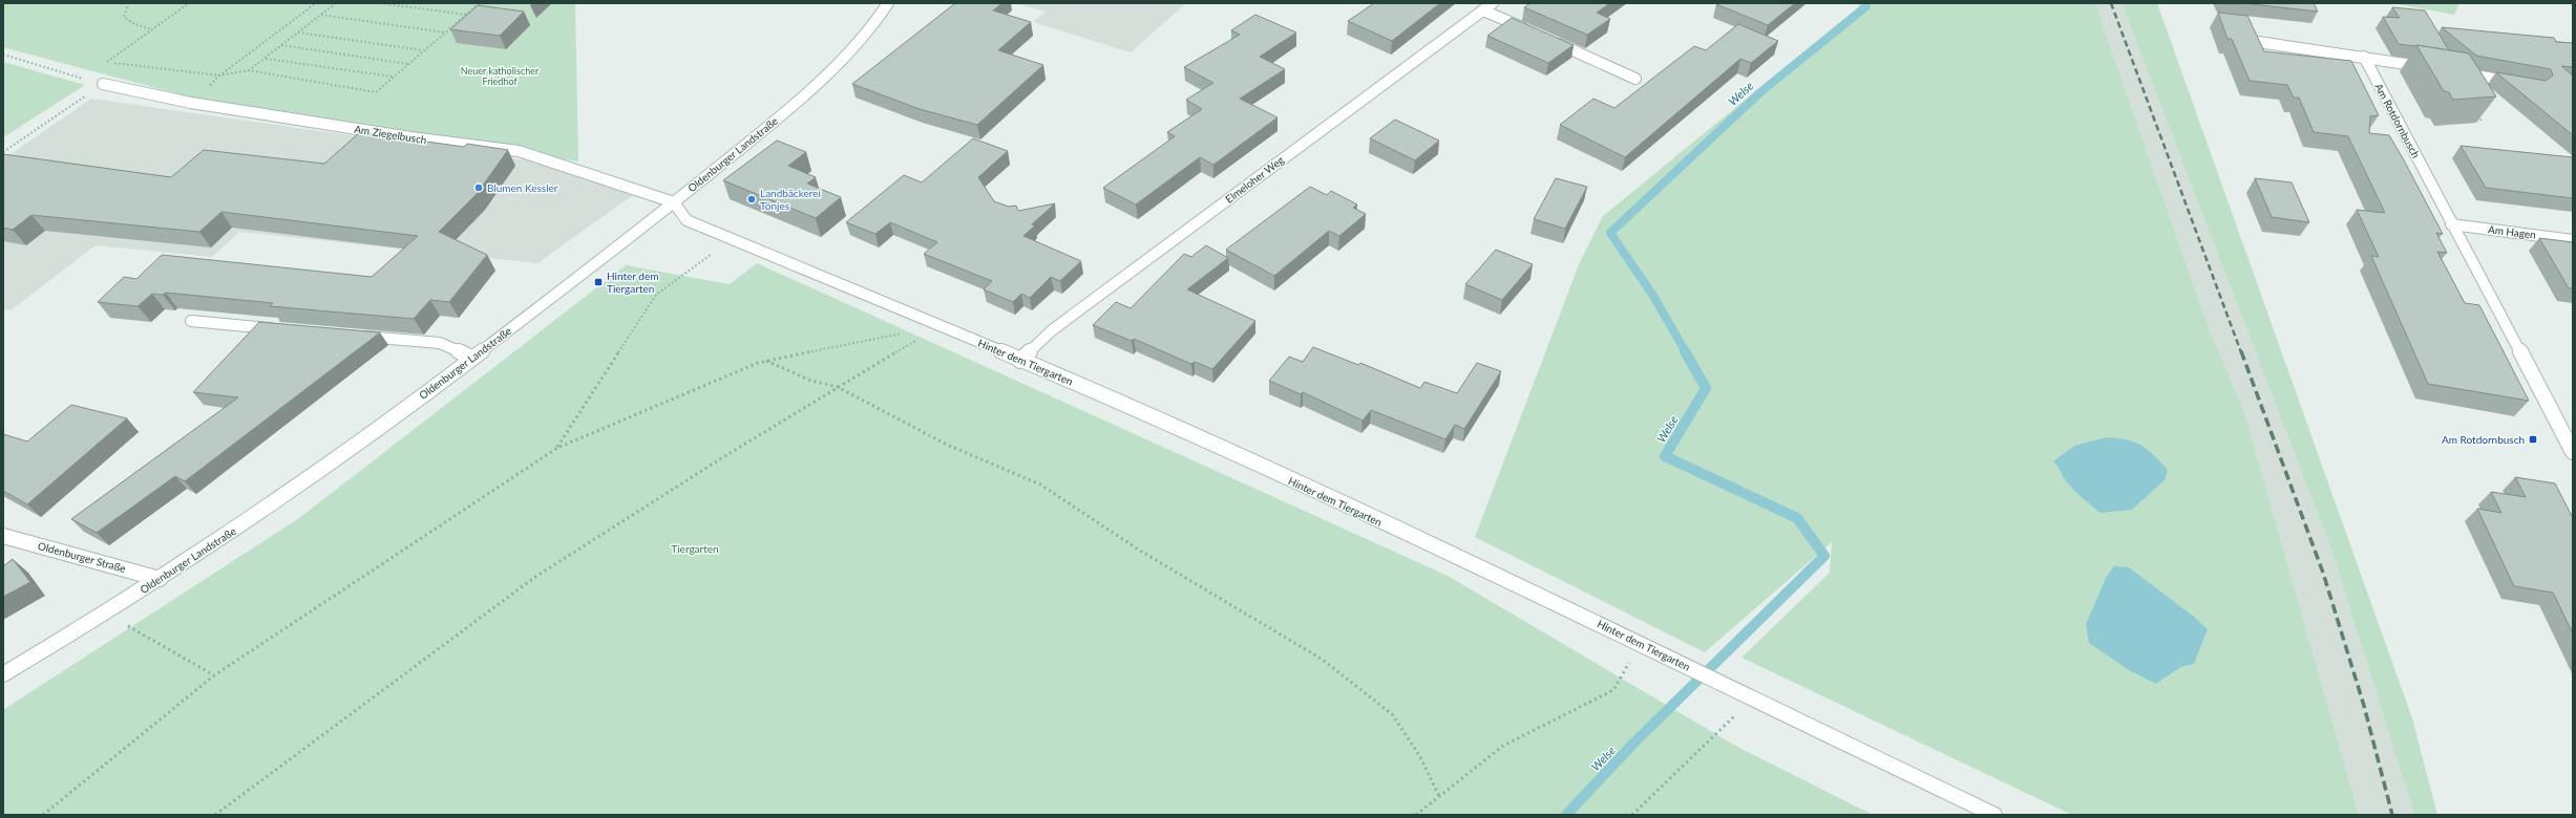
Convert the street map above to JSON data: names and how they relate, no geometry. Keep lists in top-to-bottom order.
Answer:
{
  "streets": {
    "street": [
      "Am Rotdornbusch",
      "Am Ziegelbusch",
      "Oldenburger Landstraße",
      "Elmeloher Weg",
      "Am Hagen",
      "Hinter dem Tiergarten",
      "Oldenburger Straße"
    ]
  },
  "crossings": [
    ["Am Rotdornbusch", "Am Hagen"],
    ["Am Ziegelbusch", "Oldenburger Landstraße"],
    ["Am Ziegelbusch", "Hinter dem Tiergarten"],
    ["Oldenburger Landstraße", "Hinter dem Tiergarten"],
    ["Oldenburger Landstraße", "Oldenburger Straße"],
    ["Elmeloher Weg", "Hinter dem Tiergarten"]
  ],
  "water": ["Welse"],
  "parks": ["Neuer katholischer Friedhof", "Tiergarten"],
  "places": {
    "other": ["Blumen Kessler", "Landbäckerei Tönjes"],
    "transit": ["Hinter dem Tiergarten", "Am Rotdornbusch"]
  }
}
